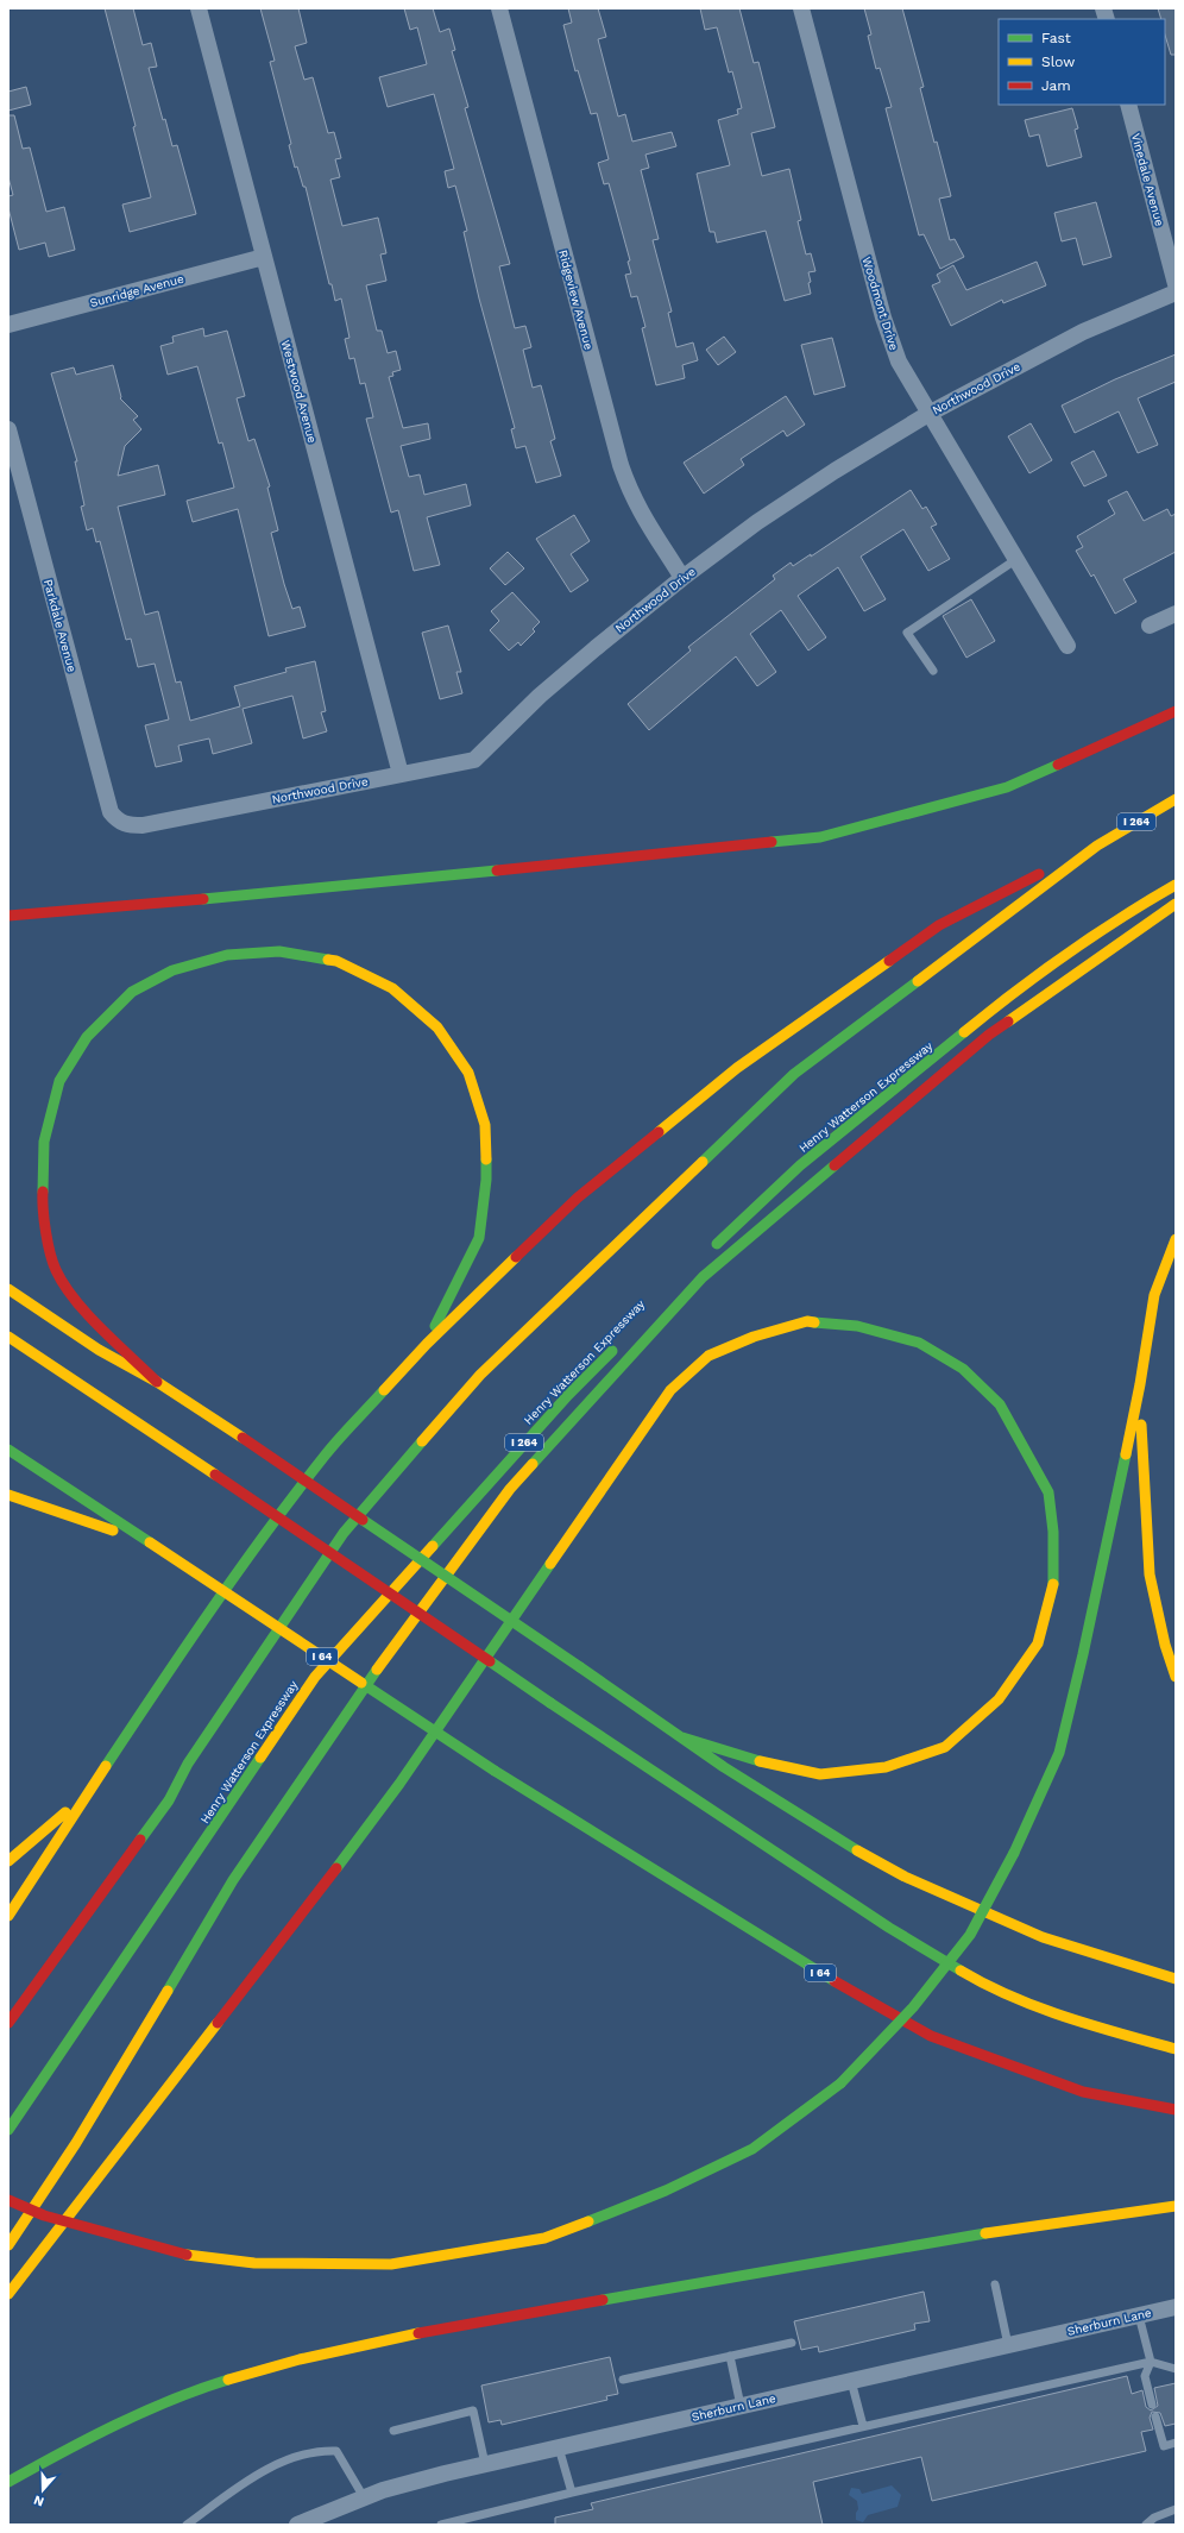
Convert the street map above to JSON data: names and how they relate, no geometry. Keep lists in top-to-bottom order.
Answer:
{
  "streets": {
    "highway": ["I 264", "Henry Watterson Expressway", "I 64"],
    "street": [
      "Vinedale Avenue",
      "Sunridge Avenue",
      "Ridgeview Avenue",
      "Woodmont Drive",
      "Northwood Drive",
      "Westwood Avenue",
      "Parkdale Avenue",
      "Sherburn Lane"
    ]
  },
  "crossings": [
    ["Sunridge Avenue", "Westwood Avenue"],
    ["Ridgeview Avenue", "Northwood Drive"],
    ["Woodmont Drive", "Northwood Drive"],
    ["Northwood Drive", "Westwood Avenue"],
    ["Northwood Drive", "Parkdale Avenue"]
  ],
  "legend": ["Fast", "Slow", "Jam"],
  "north": "bottom"
}
